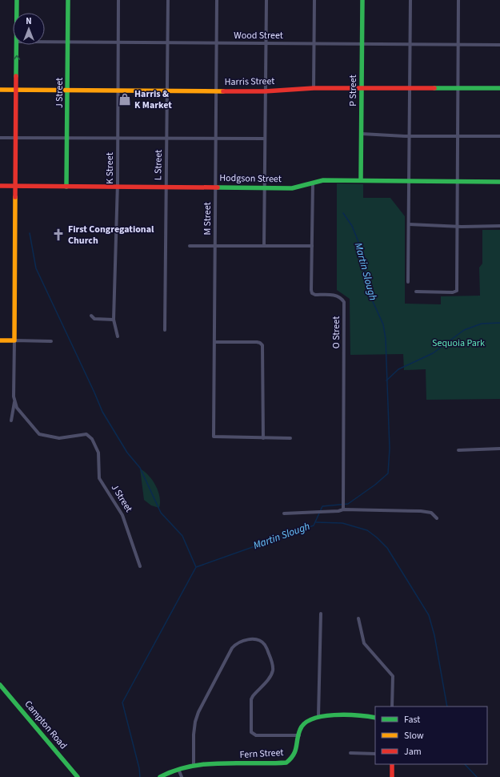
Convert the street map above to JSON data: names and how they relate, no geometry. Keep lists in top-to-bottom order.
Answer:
{
  "streets": {
    "street": [
      "Wood Street",
      "Harris Street",
      "P Street",
      "J Street",
      "L Street",
      "K Street",
      "Hodgson Street",
      "M Street",
      "O Street",
      "Campton Road",
      "Fern Street"
    ]
  },
  "crossings": [
    ["Wood Street", "P Street"],
    ["Wood Street", "J Street"],
    ["Wood Street", "L Street"],
    ["Wood Street", "K Street"],
    ["Wood Street", "M Street"],
    ["Harris Street", "P Street"],
    ["Harris Street", "J Street"],
    ["Harris Street", "L Street"],
    ["Harris Street", "K Street"],
    ["Harris Street", "M Street"],
    ["P Street", "Hodgson Street"],
    ["J Street", "Hodgson Street"],
    ["L Street", "Hodgson Street"],
    ["K Street", "Hodgson Street"],
    ["Hodgson Street", "M Street"],
    ["Hodgson Street", "O Street"]
  ],
  "water": ["Martin Slough"],
  "parks": ["Sequoia Park"],
  "places": {
    "shop": ["Harris & K Market"],
    "church": ["First Congregational Church"]
  },
  "legend": ["Fast", "Slow", "Jam"],
  "north": "top"
}
